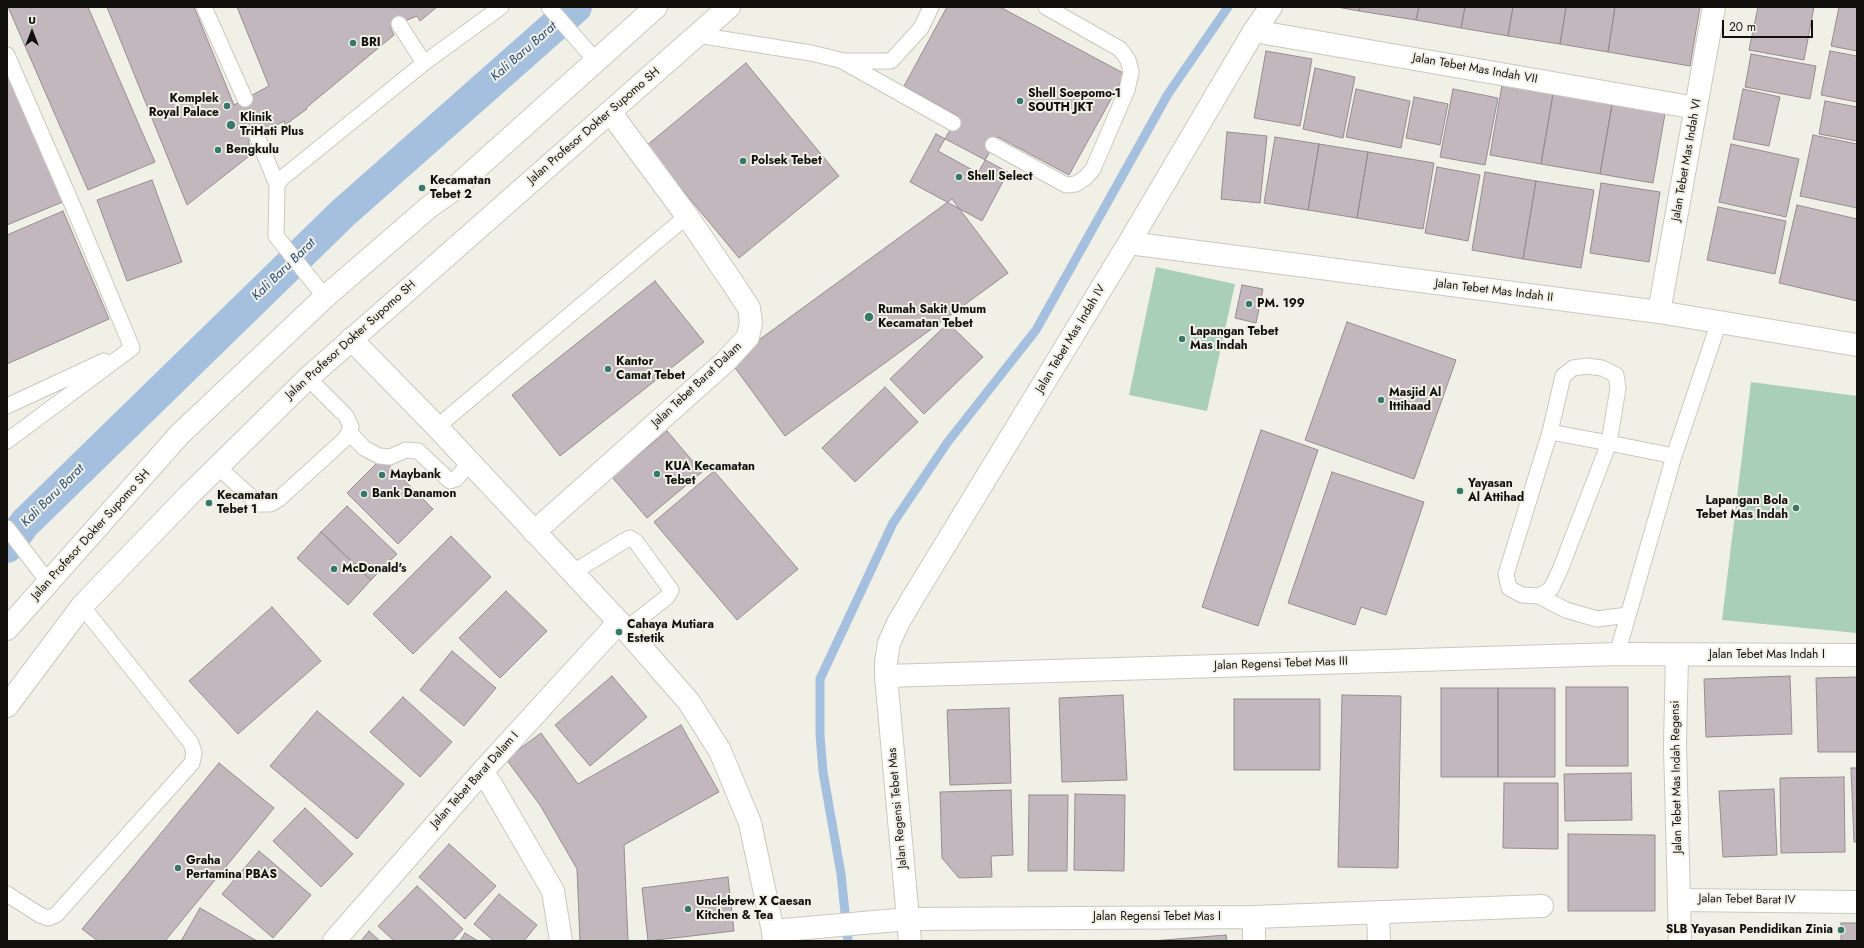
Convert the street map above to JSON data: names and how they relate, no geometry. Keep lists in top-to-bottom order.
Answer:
{
  "streets": {
    "street": [
      "Jalan Tebet Mas Indah VII",
      "Jalan Profesor Dokter Supomo SH",
      "Jalan Tebet Mas Indah VI",
      "Jalan Tebet Mas Indah II",
      "Jalan Tebet Mas Indah IV",
      "Jalan Tebet Barat Dalam",
      "Jalan Tebet Mas Indah I",
      "Jalan Regensi Tebet Mas III",
      "Jalan Tebet Mas Indah Regensi",
      "Jalan Tebet Barat Dalam I",
      "Jalan Regensi Tebet Mas",
      "Jalan Tebet Barat IV",
      "Jalan Regensi Tebet Mas I"
    ]
  },
  "crossings": [
    ["Jalan Tebet Mas Indah VII", "Jalan Tebet Mas Indah VI"],
    ["Jalan Tebet Mas Indah VII", "Jalan Tebet Mas Indah IV"],
    ["Jalan Profesor Dokter Supomo SH", "Jalan Tebet Barat Dalam"],
    ["Jalan Tebet Mas Indah VI", "Jalan Tebet Mas Indah II"],
    ["Jalan Tebet Mas Indah II", "Jalan Tebet Mas Indah IV"],
    ["Jalan Tebet Mas Indah IV", "Jalan Regensi Tebet Mas III"],
    ["Jalan Tebet Mas Indah IV", "Jalan Regensi Tebet Mas"],
    ["Jalan Tebet Mas Indah I", "Jalan Regensi Tebet Mas III"],
    ["Jalan Tebet Mas Indah I", "Jalan Tebet Mas Indah Regensi"],
    ["Jalan Regensi Tebet Mas III", "Jalan Tebet Mas Indah Regensi"],
    ["Jalan Regensi Tebet Mas III", "Jalan Regensi Tebet Mas"],
    ["Jalan Tebet Mas Indah Regensi", "Jalan Tebet Barat IV"],
    ["Jalan Regensi Tebet Mas", "Jalan Regensi Tebet Mas I"]
  ],
  "water": ["Kali Baru Barat"],
  "places": [
    "BRI",
    "Shell Soepomo-1 SOUTH JKT",
    "Komplek Royal Palace",
    "Klinik TriHati Plus",
    "Bengkulu",
    "Polsek Tebet",
    "Shell Select",
    "Kecamatan Tebet 2",
    "PM. 199",
    "Rumah Sakit Umum Kecamatan Tebet",
    "Lapangan Tebet Mas Indah",
    "Kantor Camat Tebet",
    "Masjid Al Ittihaad",
    "KUA Kecamatan Tebet",
    "Maybank",
    "Yayasan Al Attihad",
    "Bank Danamon",
    "Kecamatan Tebet 1",
    "Lapangan Bola Tebet Mas Indah",
    "McDonald's",
    "Cahaya Mutiara Estetik",
    "Graha Pertamina PBAS",
    "Unclebrew X Caesan Kitchen & Tea",
    "SLB Yayasan Pendidikan Zinia"
  ],
  "scale_bar": "20 m",
  "north": "top"
}
